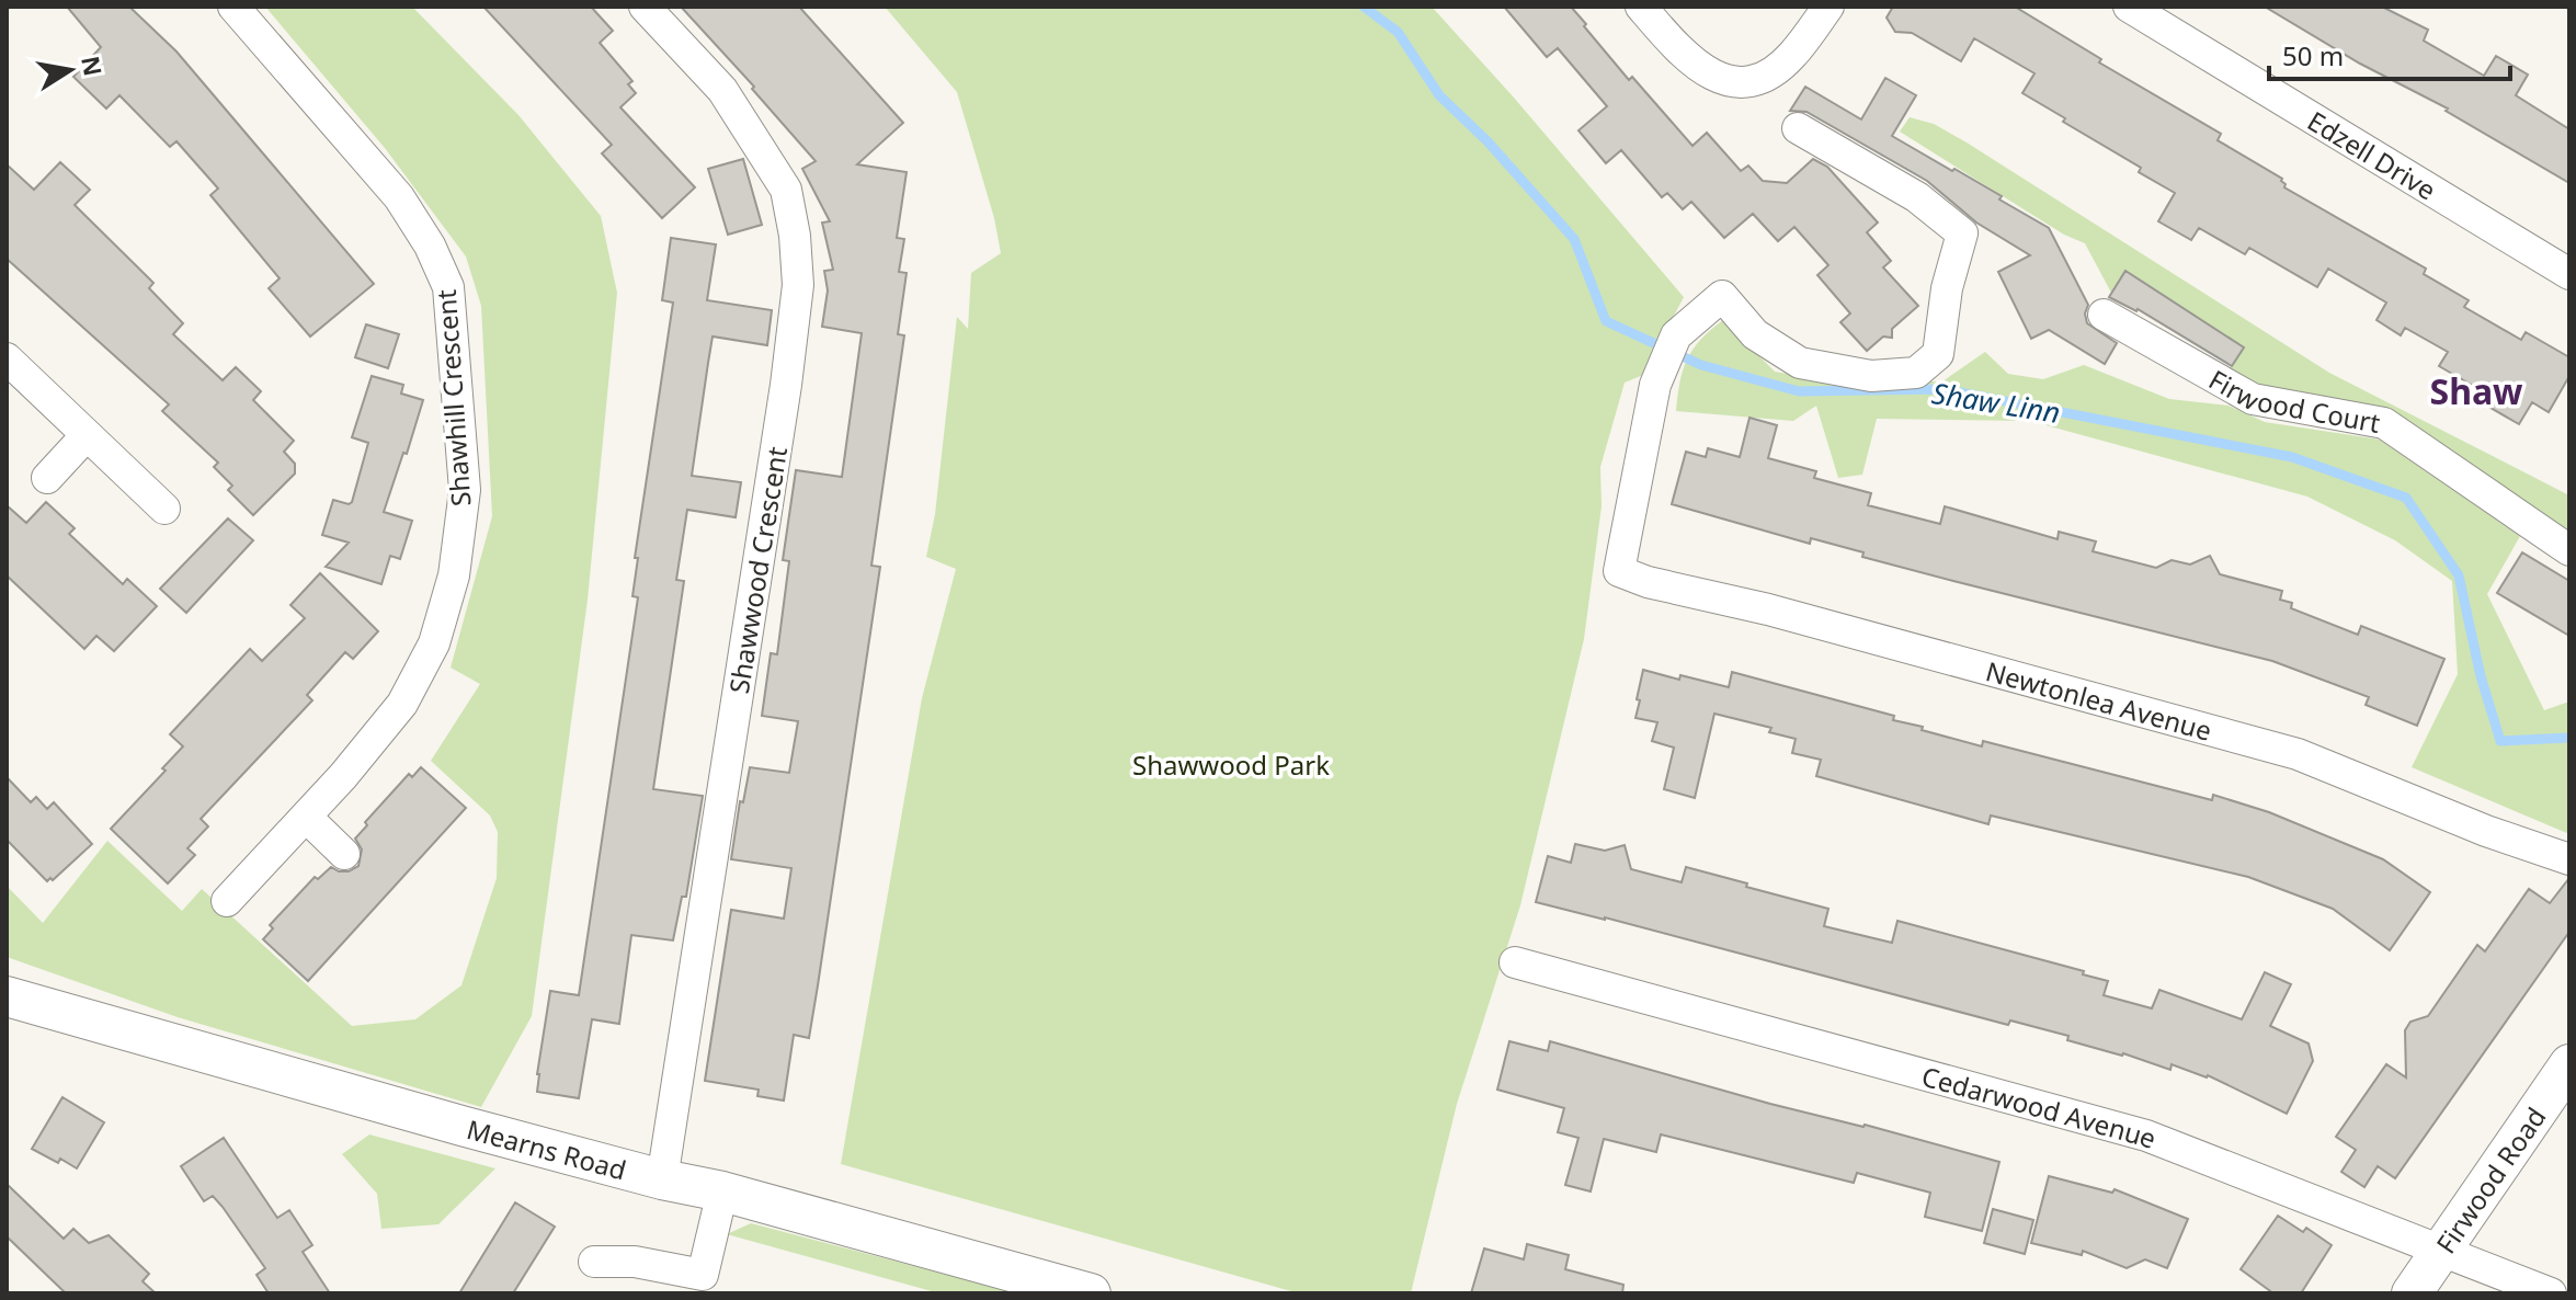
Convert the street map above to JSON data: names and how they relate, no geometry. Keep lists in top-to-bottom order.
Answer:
{
  "streets": {
    "street": [
      "Edzell Drive",
      "Shawhill Crescent",
      "Firwood Court",
      "Shawwood Crescent",
      "Newtonlea Avenue",
      "Cedarwood Avenue",
      "Mearns Road",
      "Firwood Road"
    ]
  },
  "crossings": [
    ["Shawwood Crescent", "Mearns Road"],
    ["Cedarwood Avenue", "Firwood Road"]
  ],
  "districts": ["Shaw"],
  "water": ["Shaw Linn"],
  "parks": ["Shawwood Park"],
  "scale_bar": "50 m",
  "north": "right"
}
